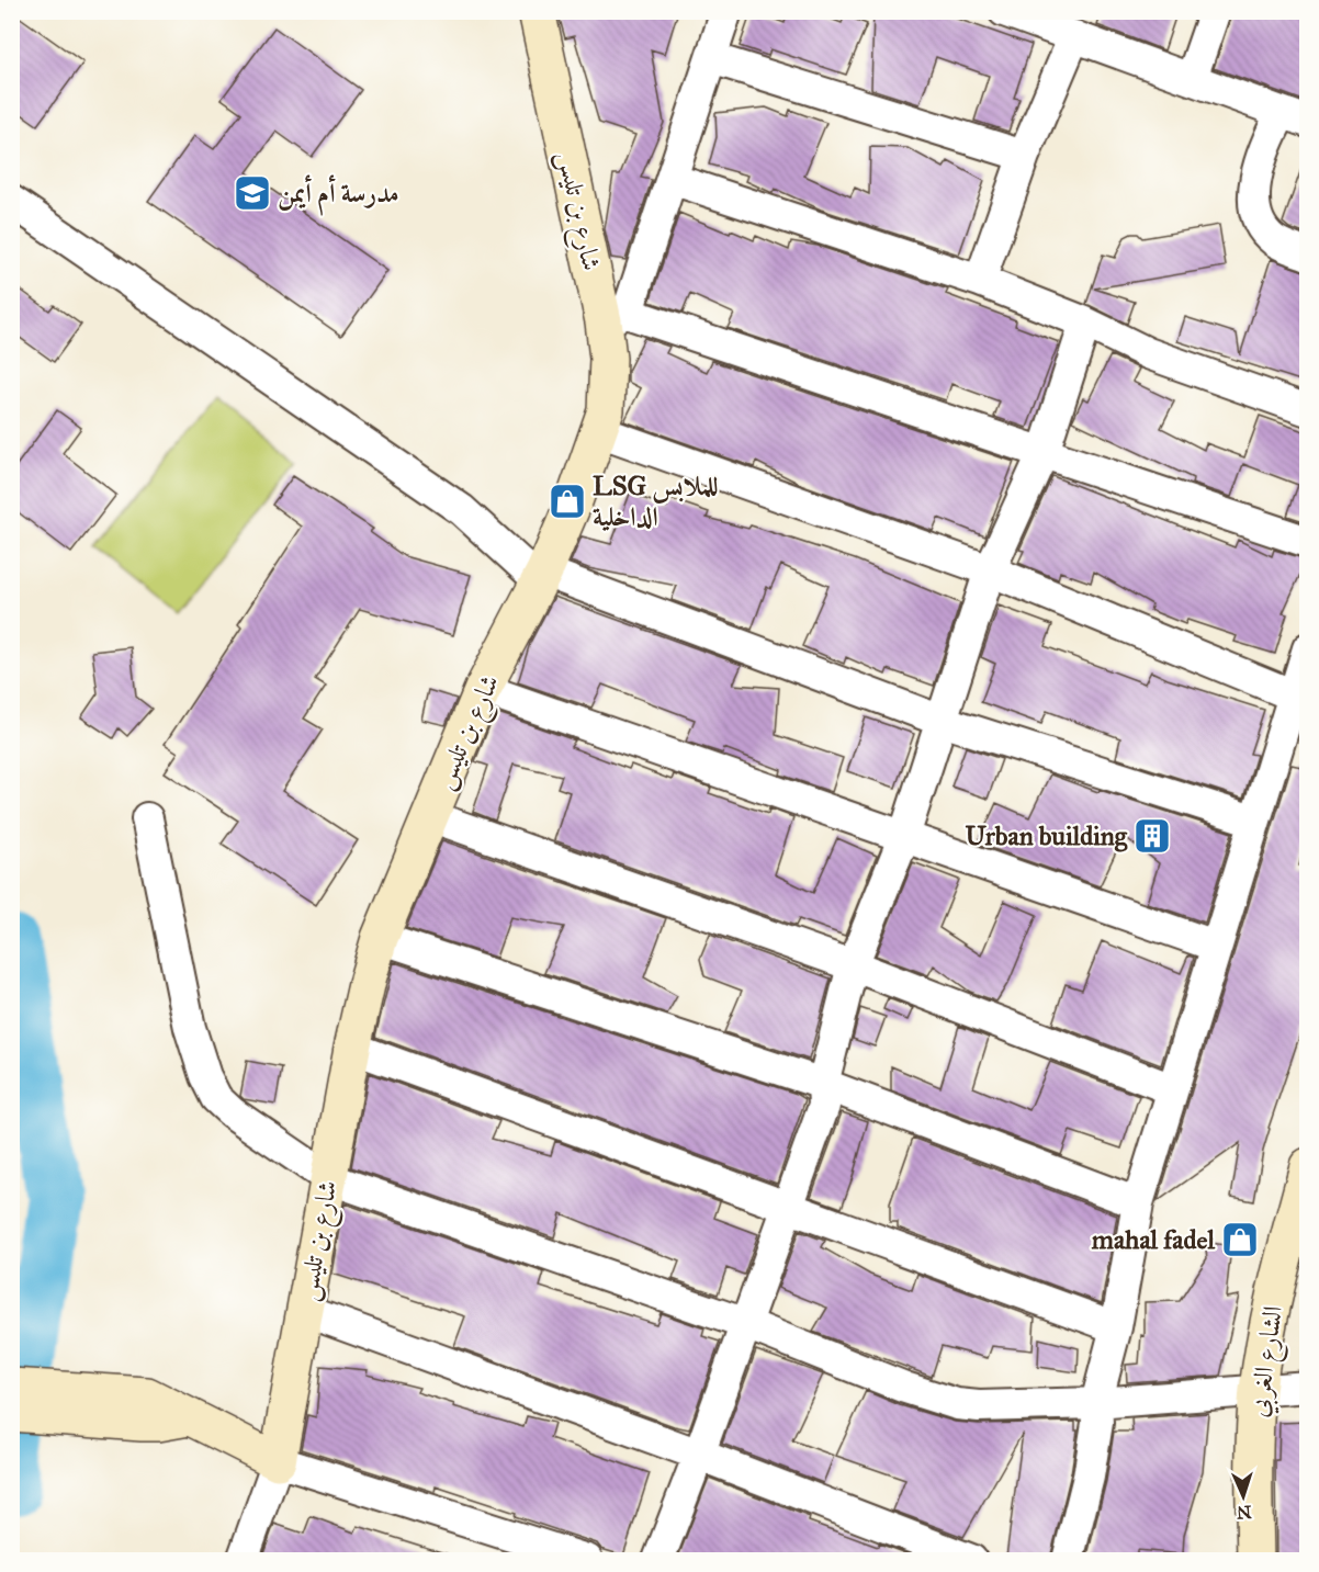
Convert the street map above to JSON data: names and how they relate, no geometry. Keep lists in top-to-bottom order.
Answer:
{
  "streets": {
    "street": ["شارع بن تليس", "الشارع الغربي"]
  },
  "places": {
    "school or university": ["مدرسة أم أيمن"],
    "shop": ["LSG للملابس الداخلية", "mahal fadel"],
    "building": ["Urban building"]
  },
  "north": "bottom"
}
